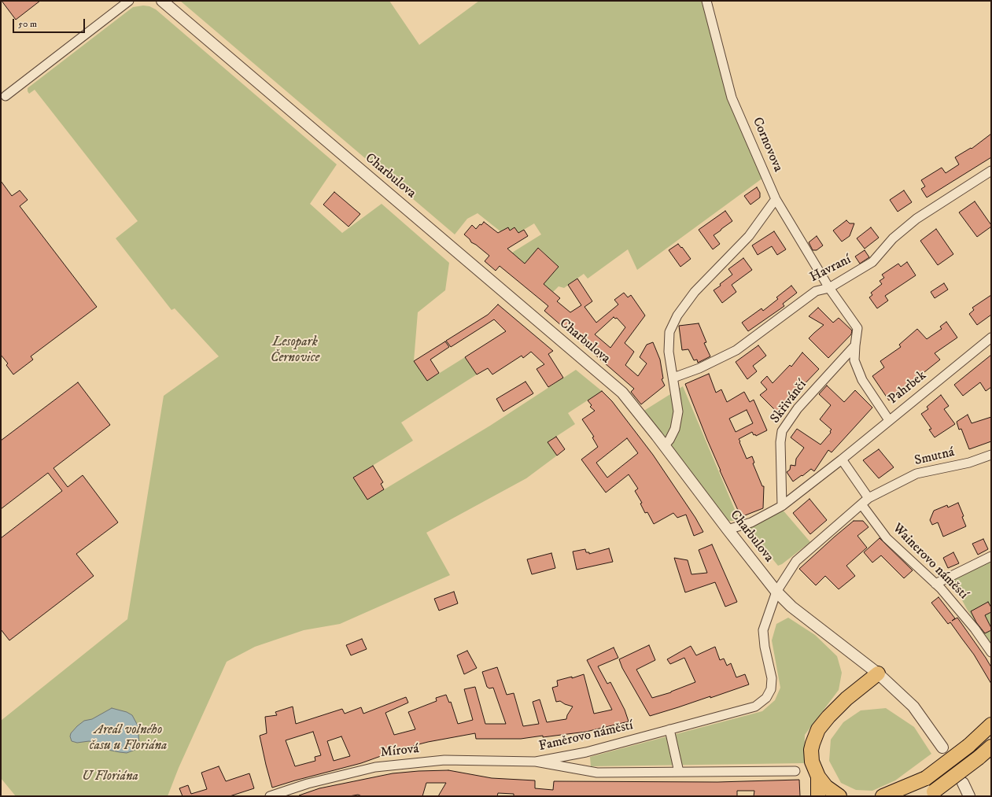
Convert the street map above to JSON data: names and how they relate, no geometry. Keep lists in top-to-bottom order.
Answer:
{
  "streets": {
    "street": [
      "Cornovova",
      "Charbulova",
      "Havraní",
      "Pahrbek",
      "Skřivánčí",
      "Smutná",
      "Wainerovo náměstí",
      "Faměrovo náměstí",
      "Mírová"
    ]
  },
  "crossings": [
    ["Cornovova", "Havraní"],
    ["Cornovova", "Skřivánčí"],
    ["Charbulova", "Faměrovo náměstí"],
    ["Faměrovo náměstí", "Mírová"]
  ],
  "parks": ["Lesopark Černovice", "Areál volného času u Floriána", "U Floriána"],
  "scale_bar": "50 m"
}
